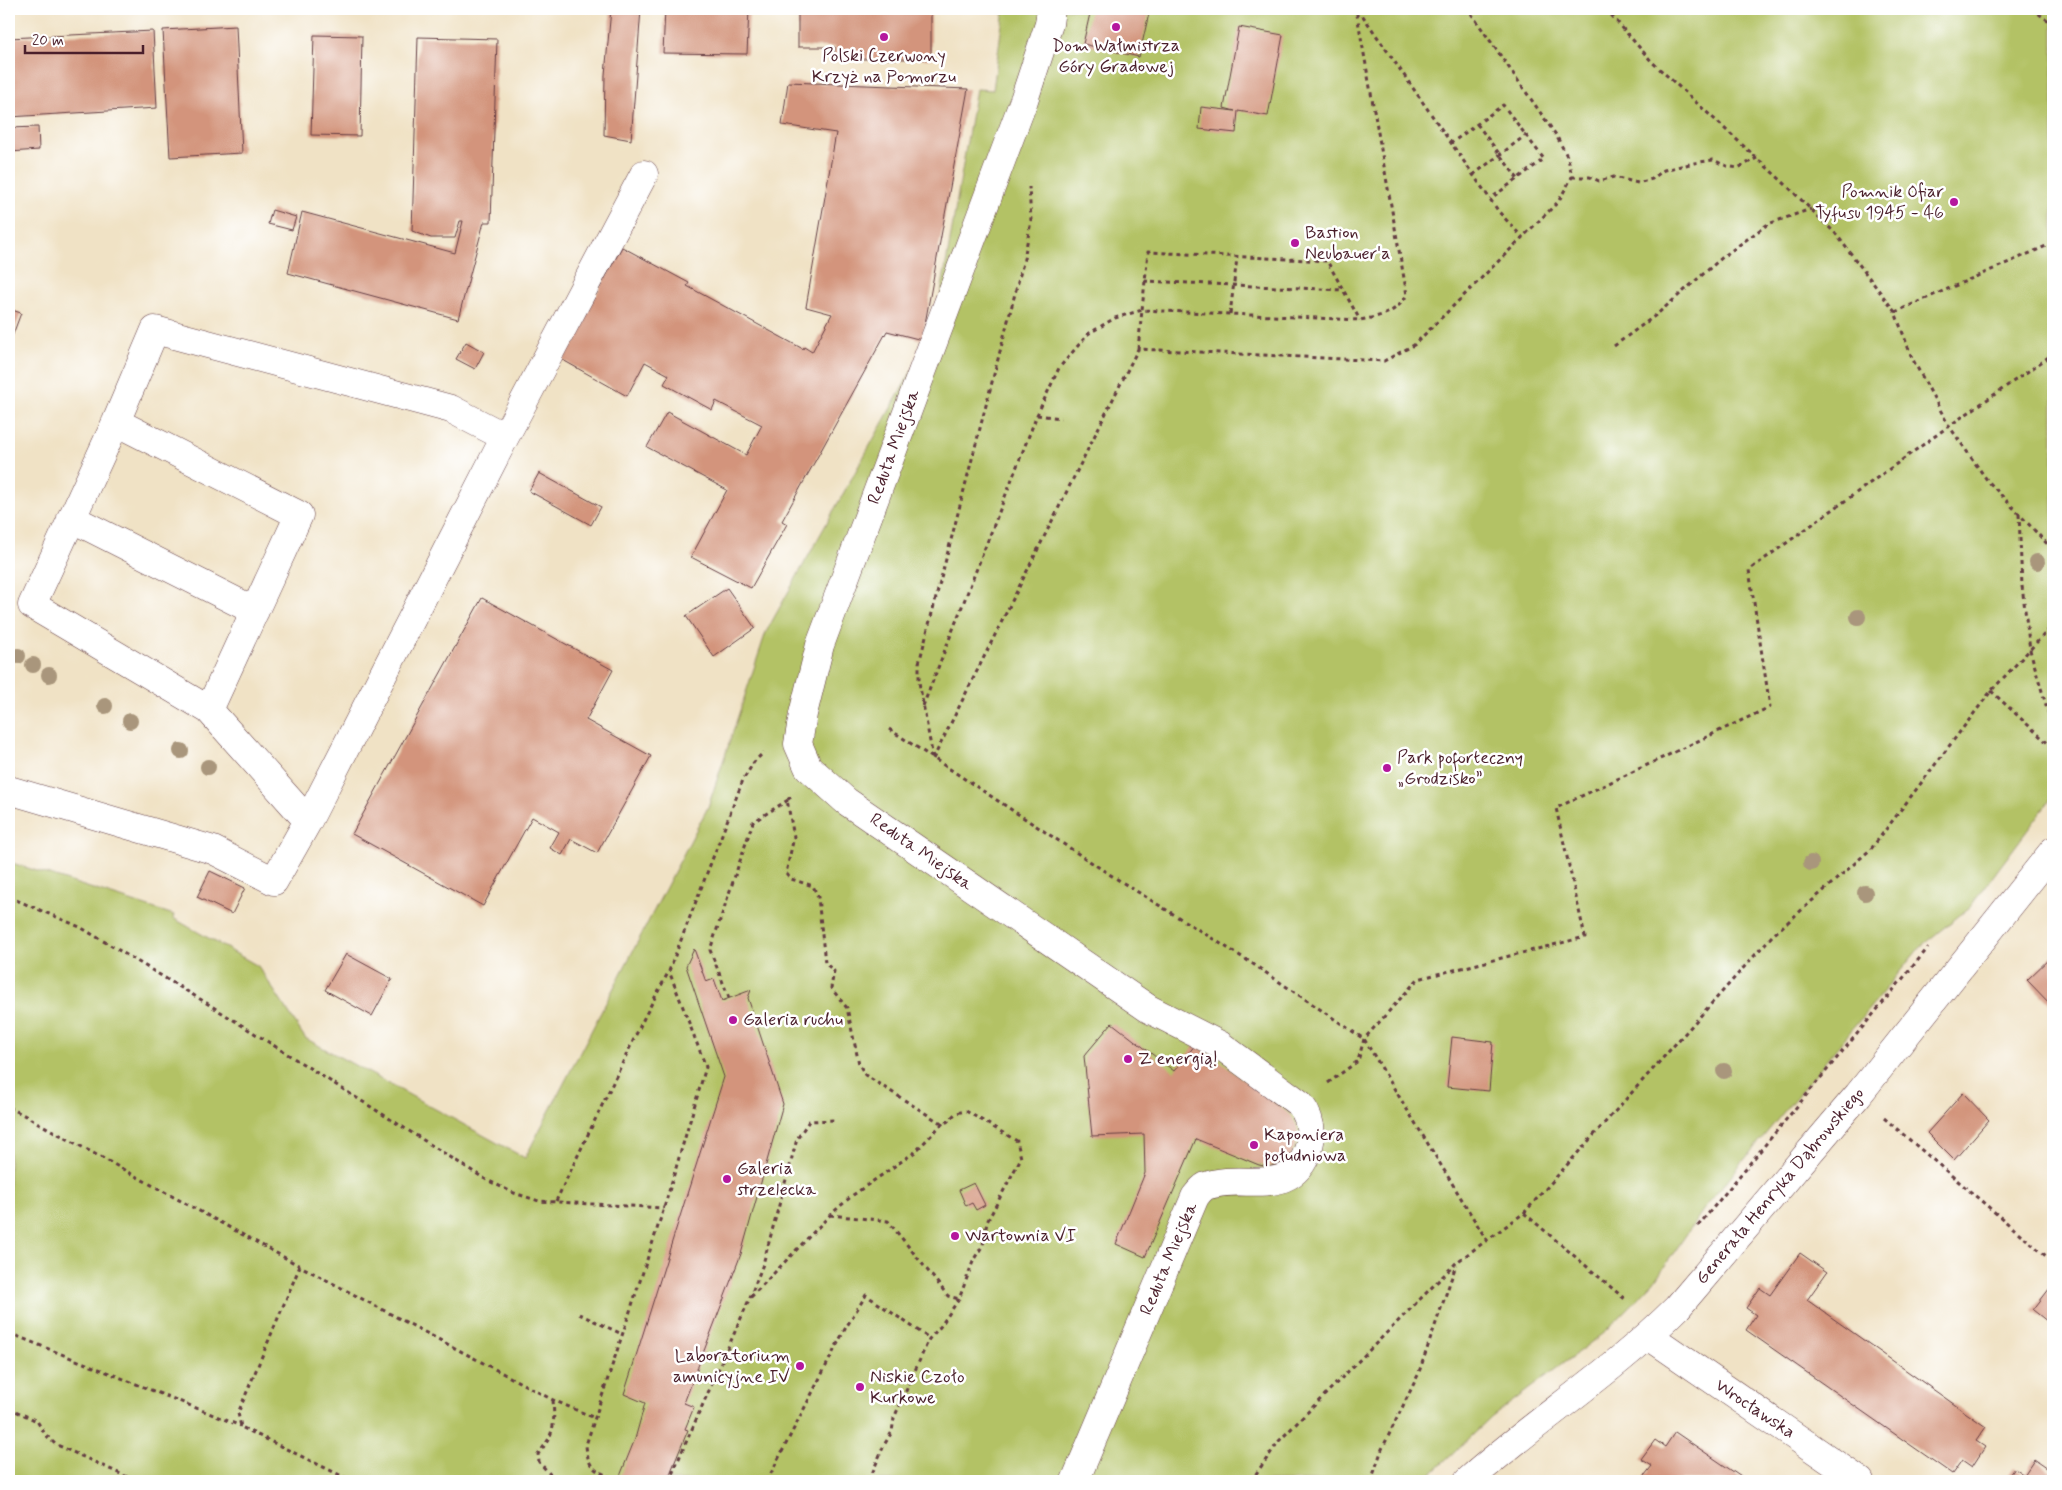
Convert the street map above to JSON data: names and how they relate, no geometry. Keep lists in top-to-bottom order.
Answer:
{
  "streets": {
    "street": ["Reduta Miejska", "Generała Henryka Dąbrowskiego", "Wrocławska"]
  },
  "crossings": [
    ["Generała Henryka Dąbrowskiego", "Wrocławska"]
  ],
  "places": [
    "Dom Wałmistrza Góry Gradowej",
    "Polski Czerwony Krzyż na Pomorzu",
    "Pomnik Ofiar Tyfusu 1945 - 46",
    "Bastion Neubauer'a",
    "Park poforteczny „Grodzisko”",
    "Galeria ruchu",
    "Z energią!",
    "Kaponiera południowa",
    "Galeria strzelecka",
    "Wartownia VI",
    "Laboratorium amunicyjne IV",
    "Niskie Czoło Kurkowe"
  ],
  "scale_bar": "20 m"
}
